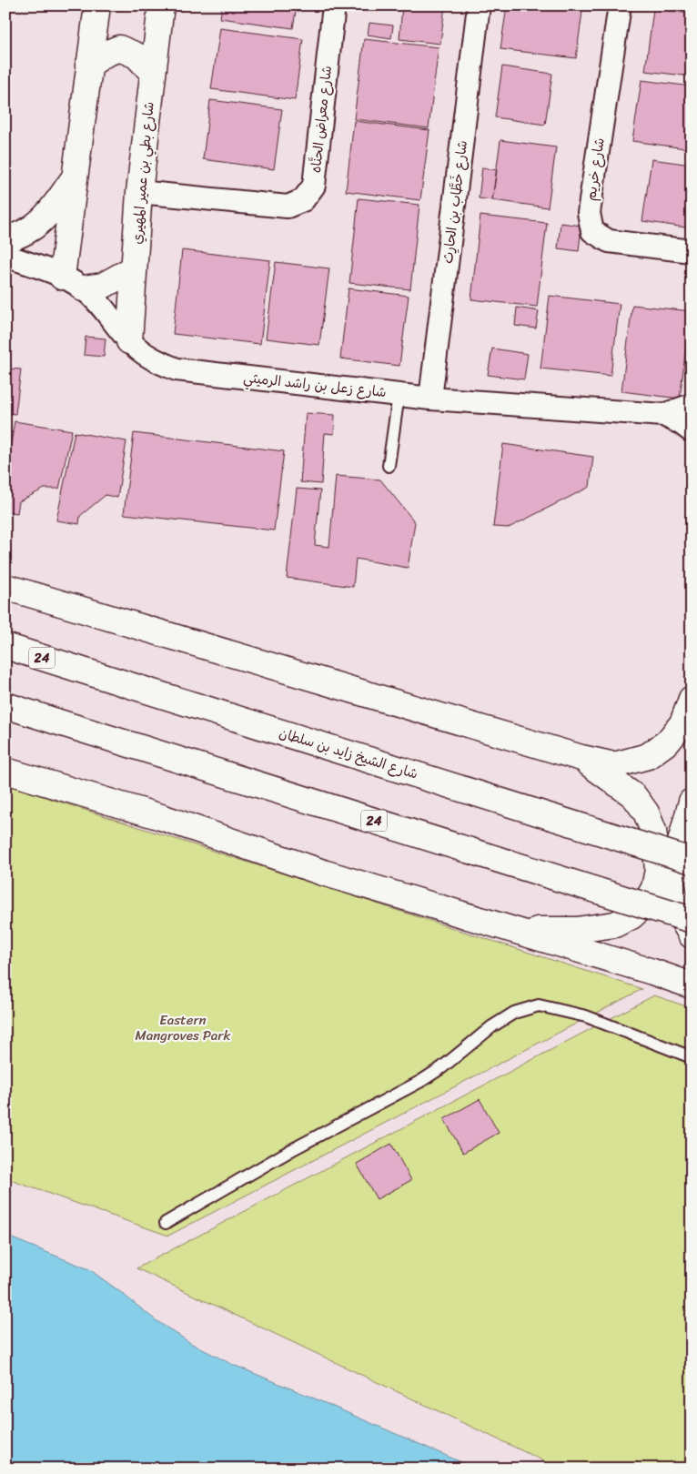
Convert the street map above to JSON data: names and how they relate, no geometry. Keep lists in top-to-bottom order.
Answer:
{
  "streets": {
    "main road": ["شارع بطي بن عمير المهيري", "24", "شارع الشيخ زايد بن سلطان"],
    "street": [
      "شارع معراض الحنَّاه",
      "شارع خريم",
      "شارع خَطَّاب بن الحارِث",
      "شارع زعل بن راشد الرميثي"
    ]
  },
  "crossings": [
    ["شارع معراض الحنَّاه", "شارع بطي بن عمير المهيري"],
    ["شارع بطي بن عمير المهيري", "شارع زعل بن راشد الرميثي"],
    ["شارع خَطَّاب بن الحارِث", "شارع زعل بن راشد الرميثي"]
  ],
  "parks": ["Eastern Mangroves Park"]
}
